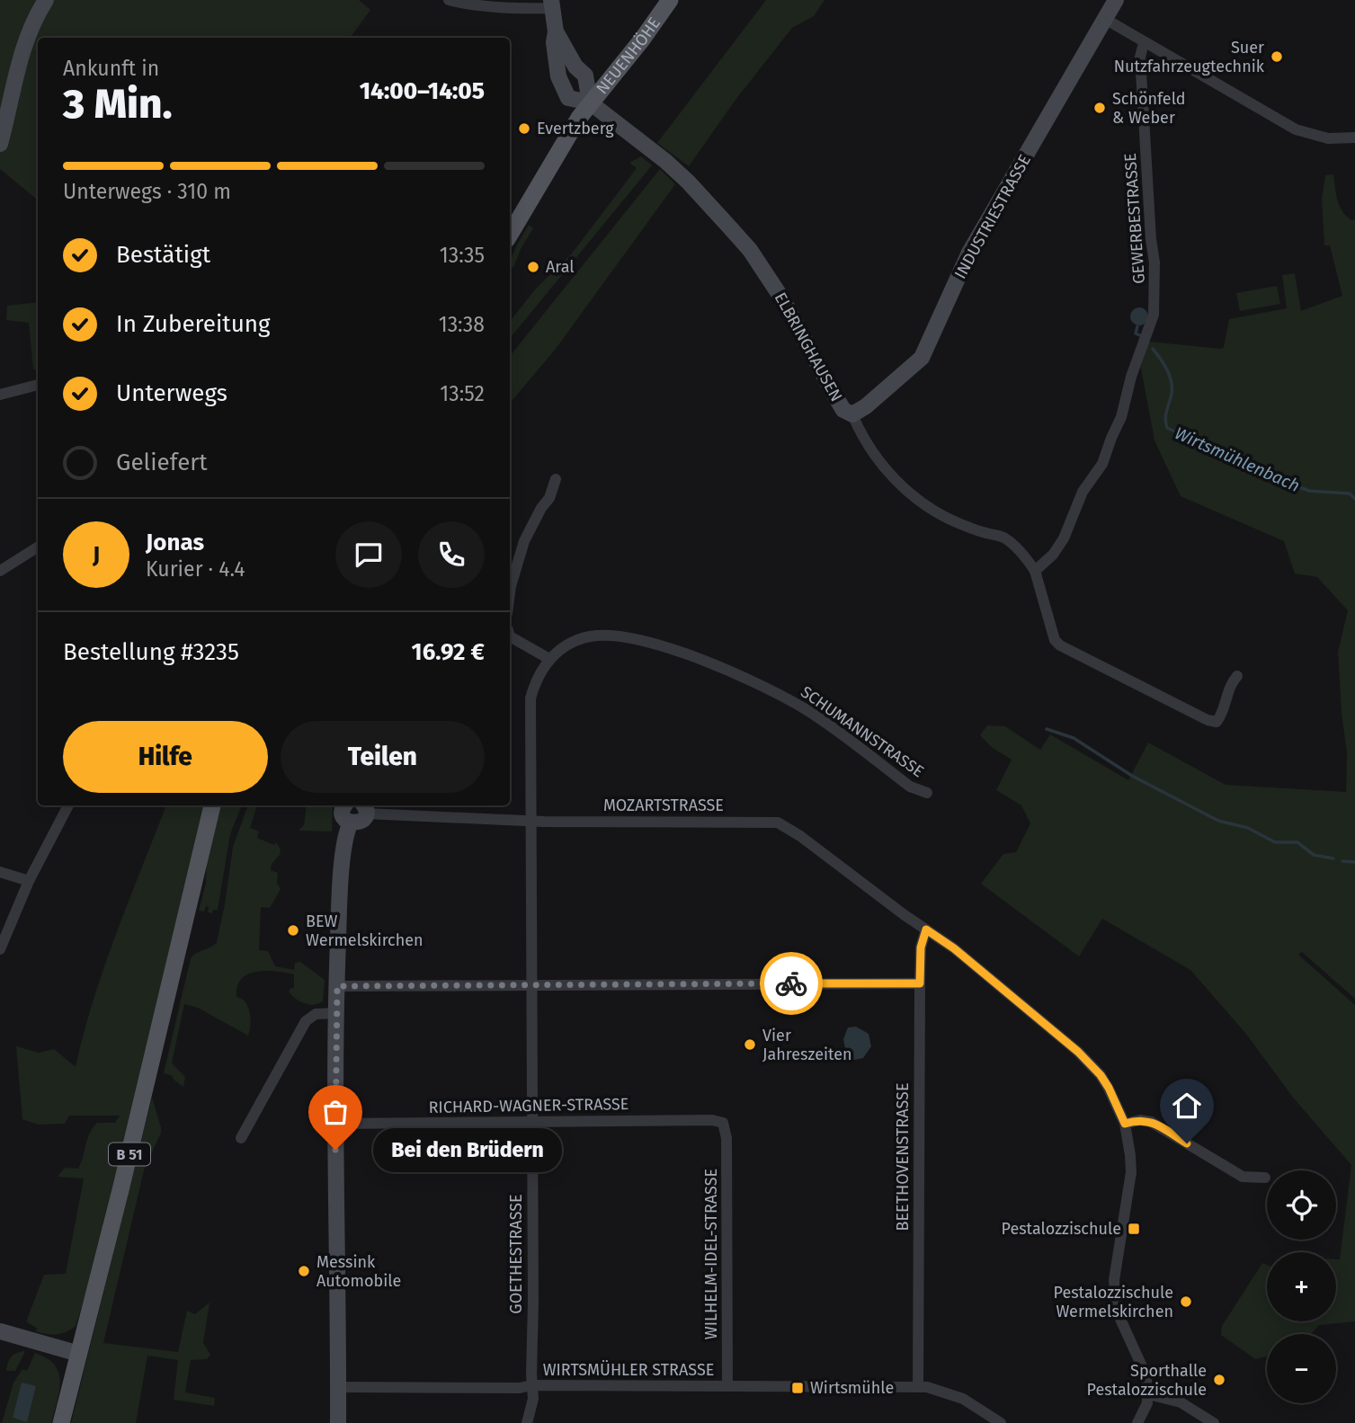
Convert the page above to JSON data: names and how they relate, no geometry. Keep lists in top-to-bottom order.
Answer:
{
  "streets": {
    "main road": [
      "NEUENHÖHE",
      "INDUSTRIESTRASSE",
      "ELBRINGHAUSEN",
      "B 51"
    ],
    "street": [
      "GEWERBESTRASSE",
      "SCHUMANNSTRASSE",
      "MOZARTSTRASSE",
      "RICHARD-WAGNER-STRASSE",
      "BEETHOVENSTRASSE",
      "GOETHESTRASSE",
      "WILHELM-IDEL-STRASSE",
      "WIRTSMÜHLER STRASSE"
    ]
  },
  "crossings": [
    ["NEUENHÖHE", "ELBRINGHAUSEN"],
    ["INDUSTRIESTRASSE", "ELBRINGHAUSEN"],
    ["GEWERBESTRASSE", "ELBRINGHAUSEN"],
    ["SCHUMANNSTRASSE", "MOZARTSTRASSE"],
    ["SCHUMANNSTRASSE", "GOETHESTRASSE"],
    ["MOZARTSTRASSE", "BEETHOVENSTRASSE"],
    ["MOZARTSTRASSE", "GOETHESTRASSE"],
    ["RICHARD-WAGNER-STRASSE", "GOETHESTRASSE"],
    ["RICHARD-WAGNER-STRASSE", "WILHELM-IDEL-STRASSE"],
    ["BEETHOVENSTRASSE", "WIRTSMÜHLER STRASSE"],
    ["GOETHESTRASSE", "WIRTSMÜHLER STRASSE"],
    ["WILHELM-IDEL-STRASSE", "WIRTSMÜHLER STRASSE"]
  ],
  "water": ["Wirtsmühlenbach"],
  "places": {
    "other": [
      "Suer Nutzfahrzeugtechnik",
      "Schönfeld & Weber",
      "Evertzberg",
      "Aral",
      "BEW Wermelskirchen",
      "Vier Jahreszeiten",
      "Bei den Brüdern",
      "Messink Automobile",
      "Pestalozzischule Wermelskirchen",
      "Sporthalle Pestalozzischule"
    ],
    "transit": ["Pestalozzischule", "Wirtsmühle"]
  },
  "page": {
    "heading": ["3 Min.", "Ankunft in", "14:00–14:05"],
    "panel": [
      "Jonas",
      "Kurier · 4.4",
      "Bestellung #3235",
      "16.92 €"
    ],
    "bar": "Unterwegs · 310 m",
    "list": [
      ["Bestätigt", "13:35"],
      ["In Zubereitung", "13:38"],
      ["Unterwegs", "13:52"],
      "Geliefert"
    ],
    "round": "J",
    "buttons": ["Hilfe", "Teilen"],
    "bubble": "Bei den Brüdern",
    "map_buttons": ["+", "−"]
  }
}
